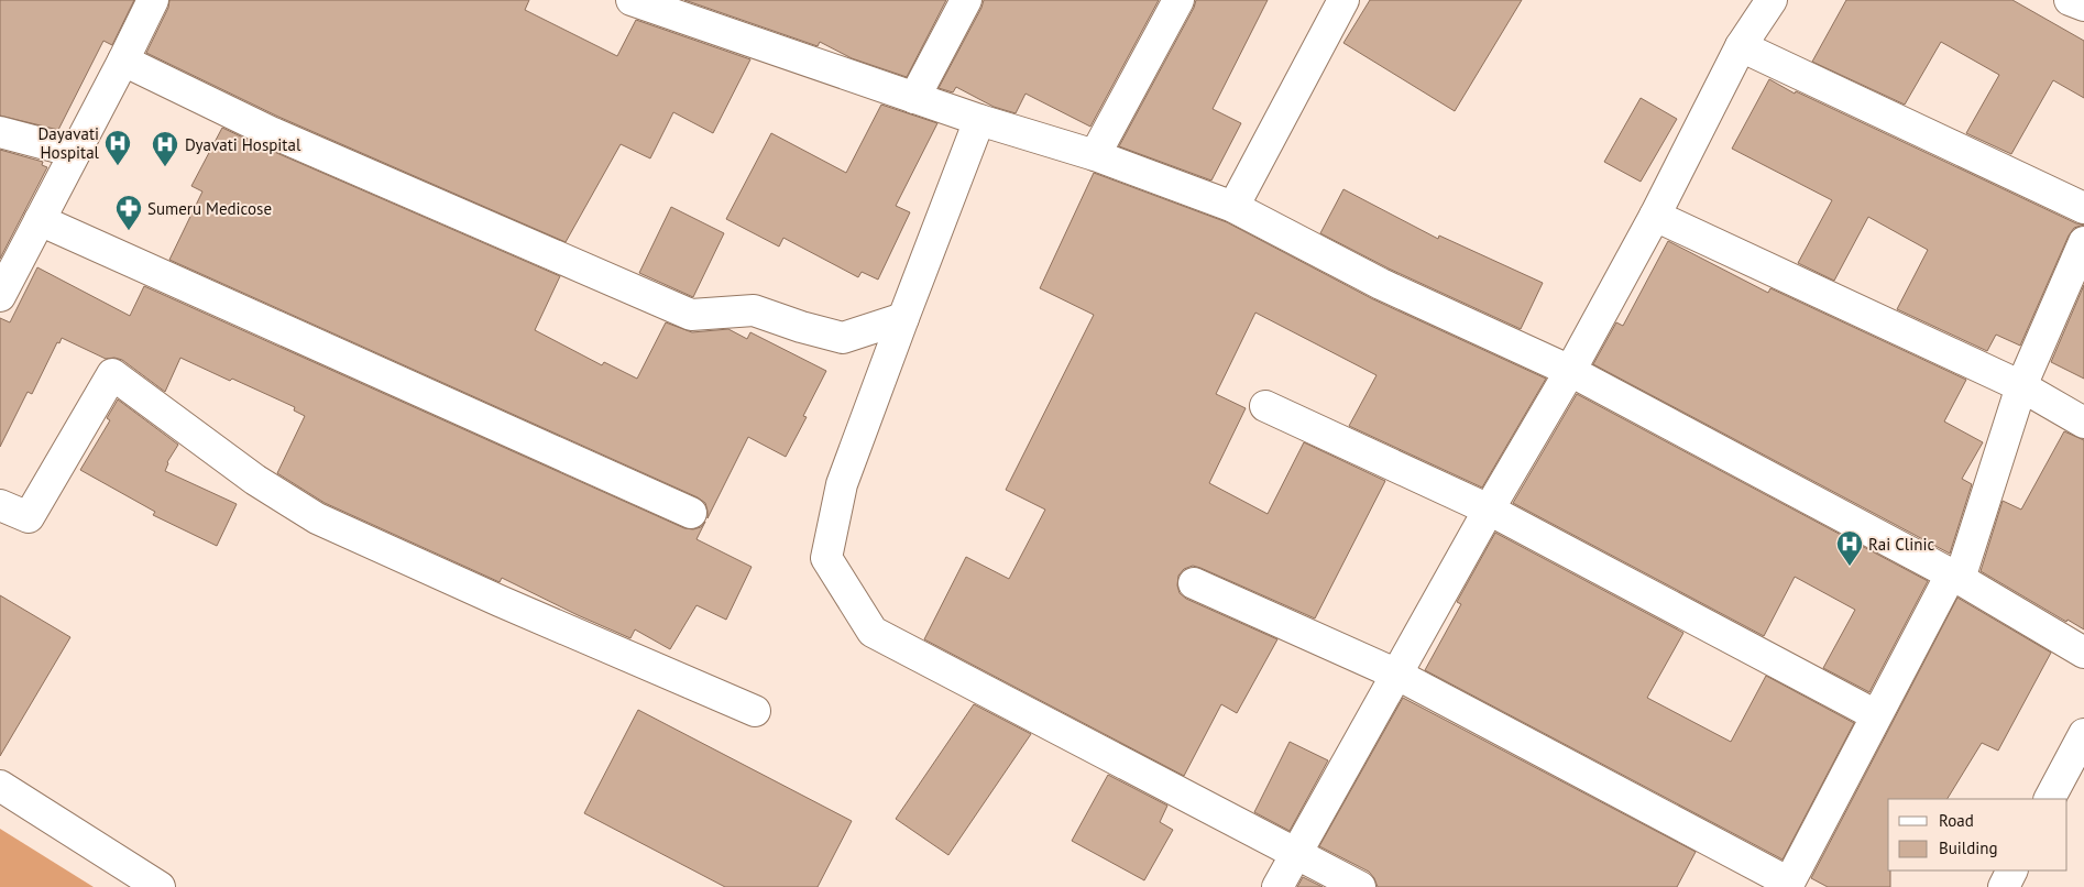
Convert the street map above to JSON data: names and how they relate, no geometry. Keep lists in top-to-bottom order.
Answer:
{
  "places": {
    "hospital": ["Dayavati Hospital", "Dyavati Hospital", "Rai Clinic"],
    "pharmacy": ["Sumeru Medicose"]
  },
  "legend": ["Road", "Building"]
}
